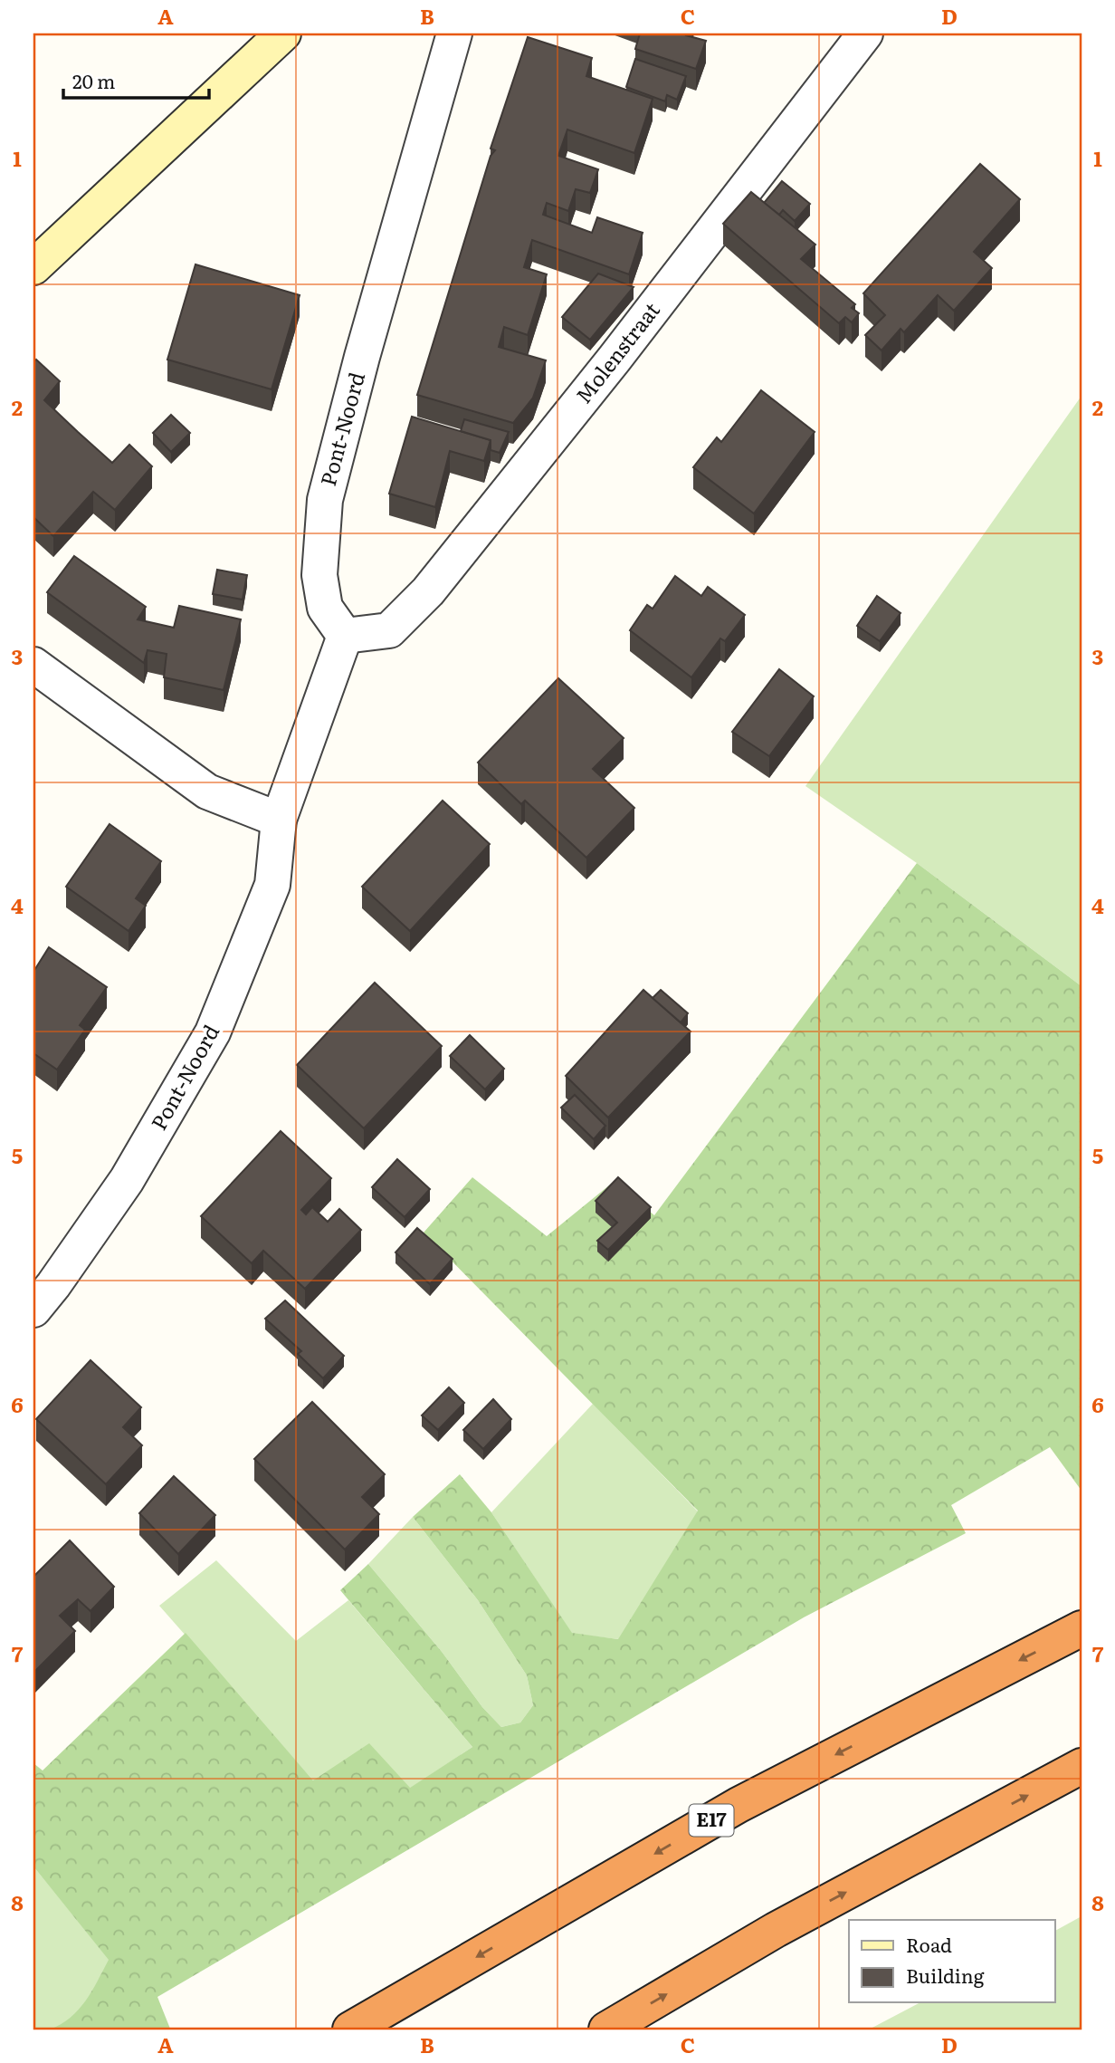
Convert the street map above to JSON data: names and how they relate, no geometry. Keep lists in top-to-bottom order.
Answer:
{
  "streets": {
    "highway": ["E17"],
    "street": ["Molenstraat", "Pont-Noord"]
  },
  "crossings": [
    ["Molenstraat", "Pont-Noord"]
  ],
  "legend": ["Road", "Building"],
  "scale_bar": "20 m",
  "grid": {
    "columns": [
      "A",
      "B",
      "C",
      "D"
    ],
    "rows": [
      "1",
      "2",
      "3",
      "4",
      "5",
      "6",
      "7",
      "8"
    ]
  }
}
